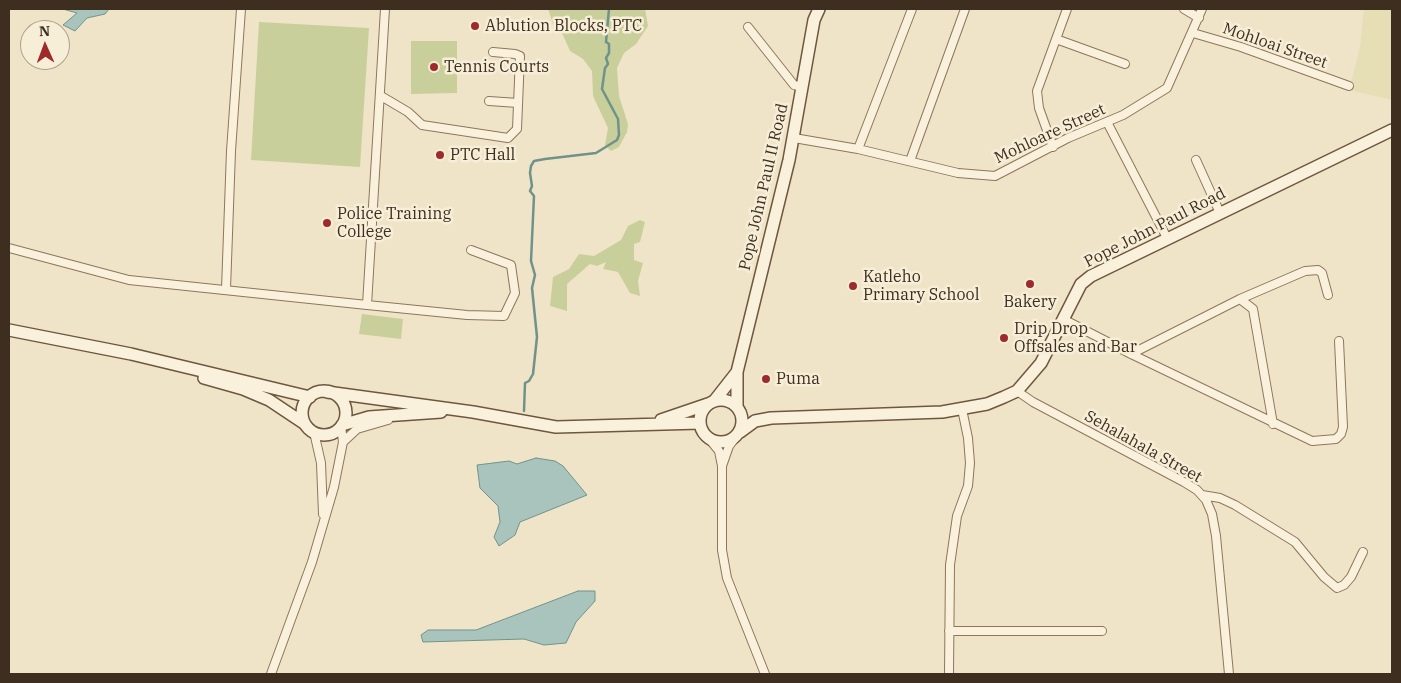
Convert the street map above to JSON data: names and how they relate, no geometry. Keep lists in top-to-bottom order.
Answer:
{
  "streets": {
    "main road": ["Pope John Paul II Road", "Pope John Paul Road"],
    "street": ["Mohloai Street", "Mohloare Street", "Sehalahala Street"]
  },
  "crossings": [
    ["Mohloai Street", "Mohloare Street"],
    ["Mohloare Street", "Pope John Paul II Road"],
    ["Pope John Paul Road", "Sehalahala Street"]
  ],
  "places": [
    "Ablution Blocks, PTC",
    "Tennis Courts",
    "PTC Hall",
    "Police Training College",
    "Bakery",
    "Katleho Primary School",
    "Drip Drop Offsales and Bar",
    "Puma"
  ],
  "north": "top"
}
